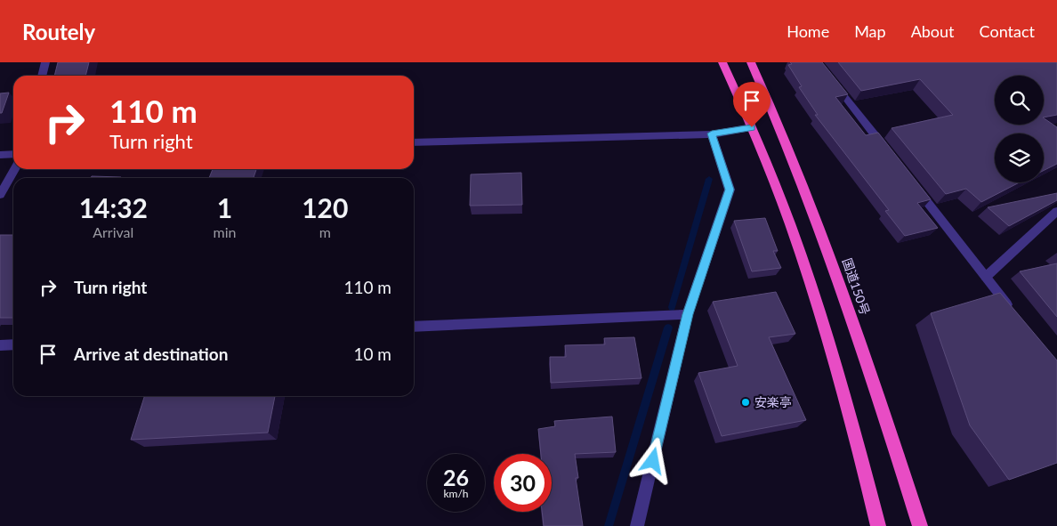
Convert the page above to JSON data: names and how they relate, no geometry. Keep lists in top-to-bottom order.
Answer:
{
  "streets": {
    "highway": ["国道150号"]
  },
  "places": ["安楽亭"],
  "page": {
    "header": "Routely",
    "nav": [
      "Home",
      "Map",
      "About",
      "Contact"
    ],
    "turn": ["110 m", "Turn right"],
    "eta": [
      "14:32",
      "Arrival",
      "1",
      "min",
      "120",
      "m"
    ],
    "list": [
      {
        "name": "Turn right",
        "value": "110 m"
      },
      {
        "name": "Arrive at destination",
        "value": "10 m"
      }
    ],
    "speed": "26 km/h",
    "limit": "30"
  }
}
